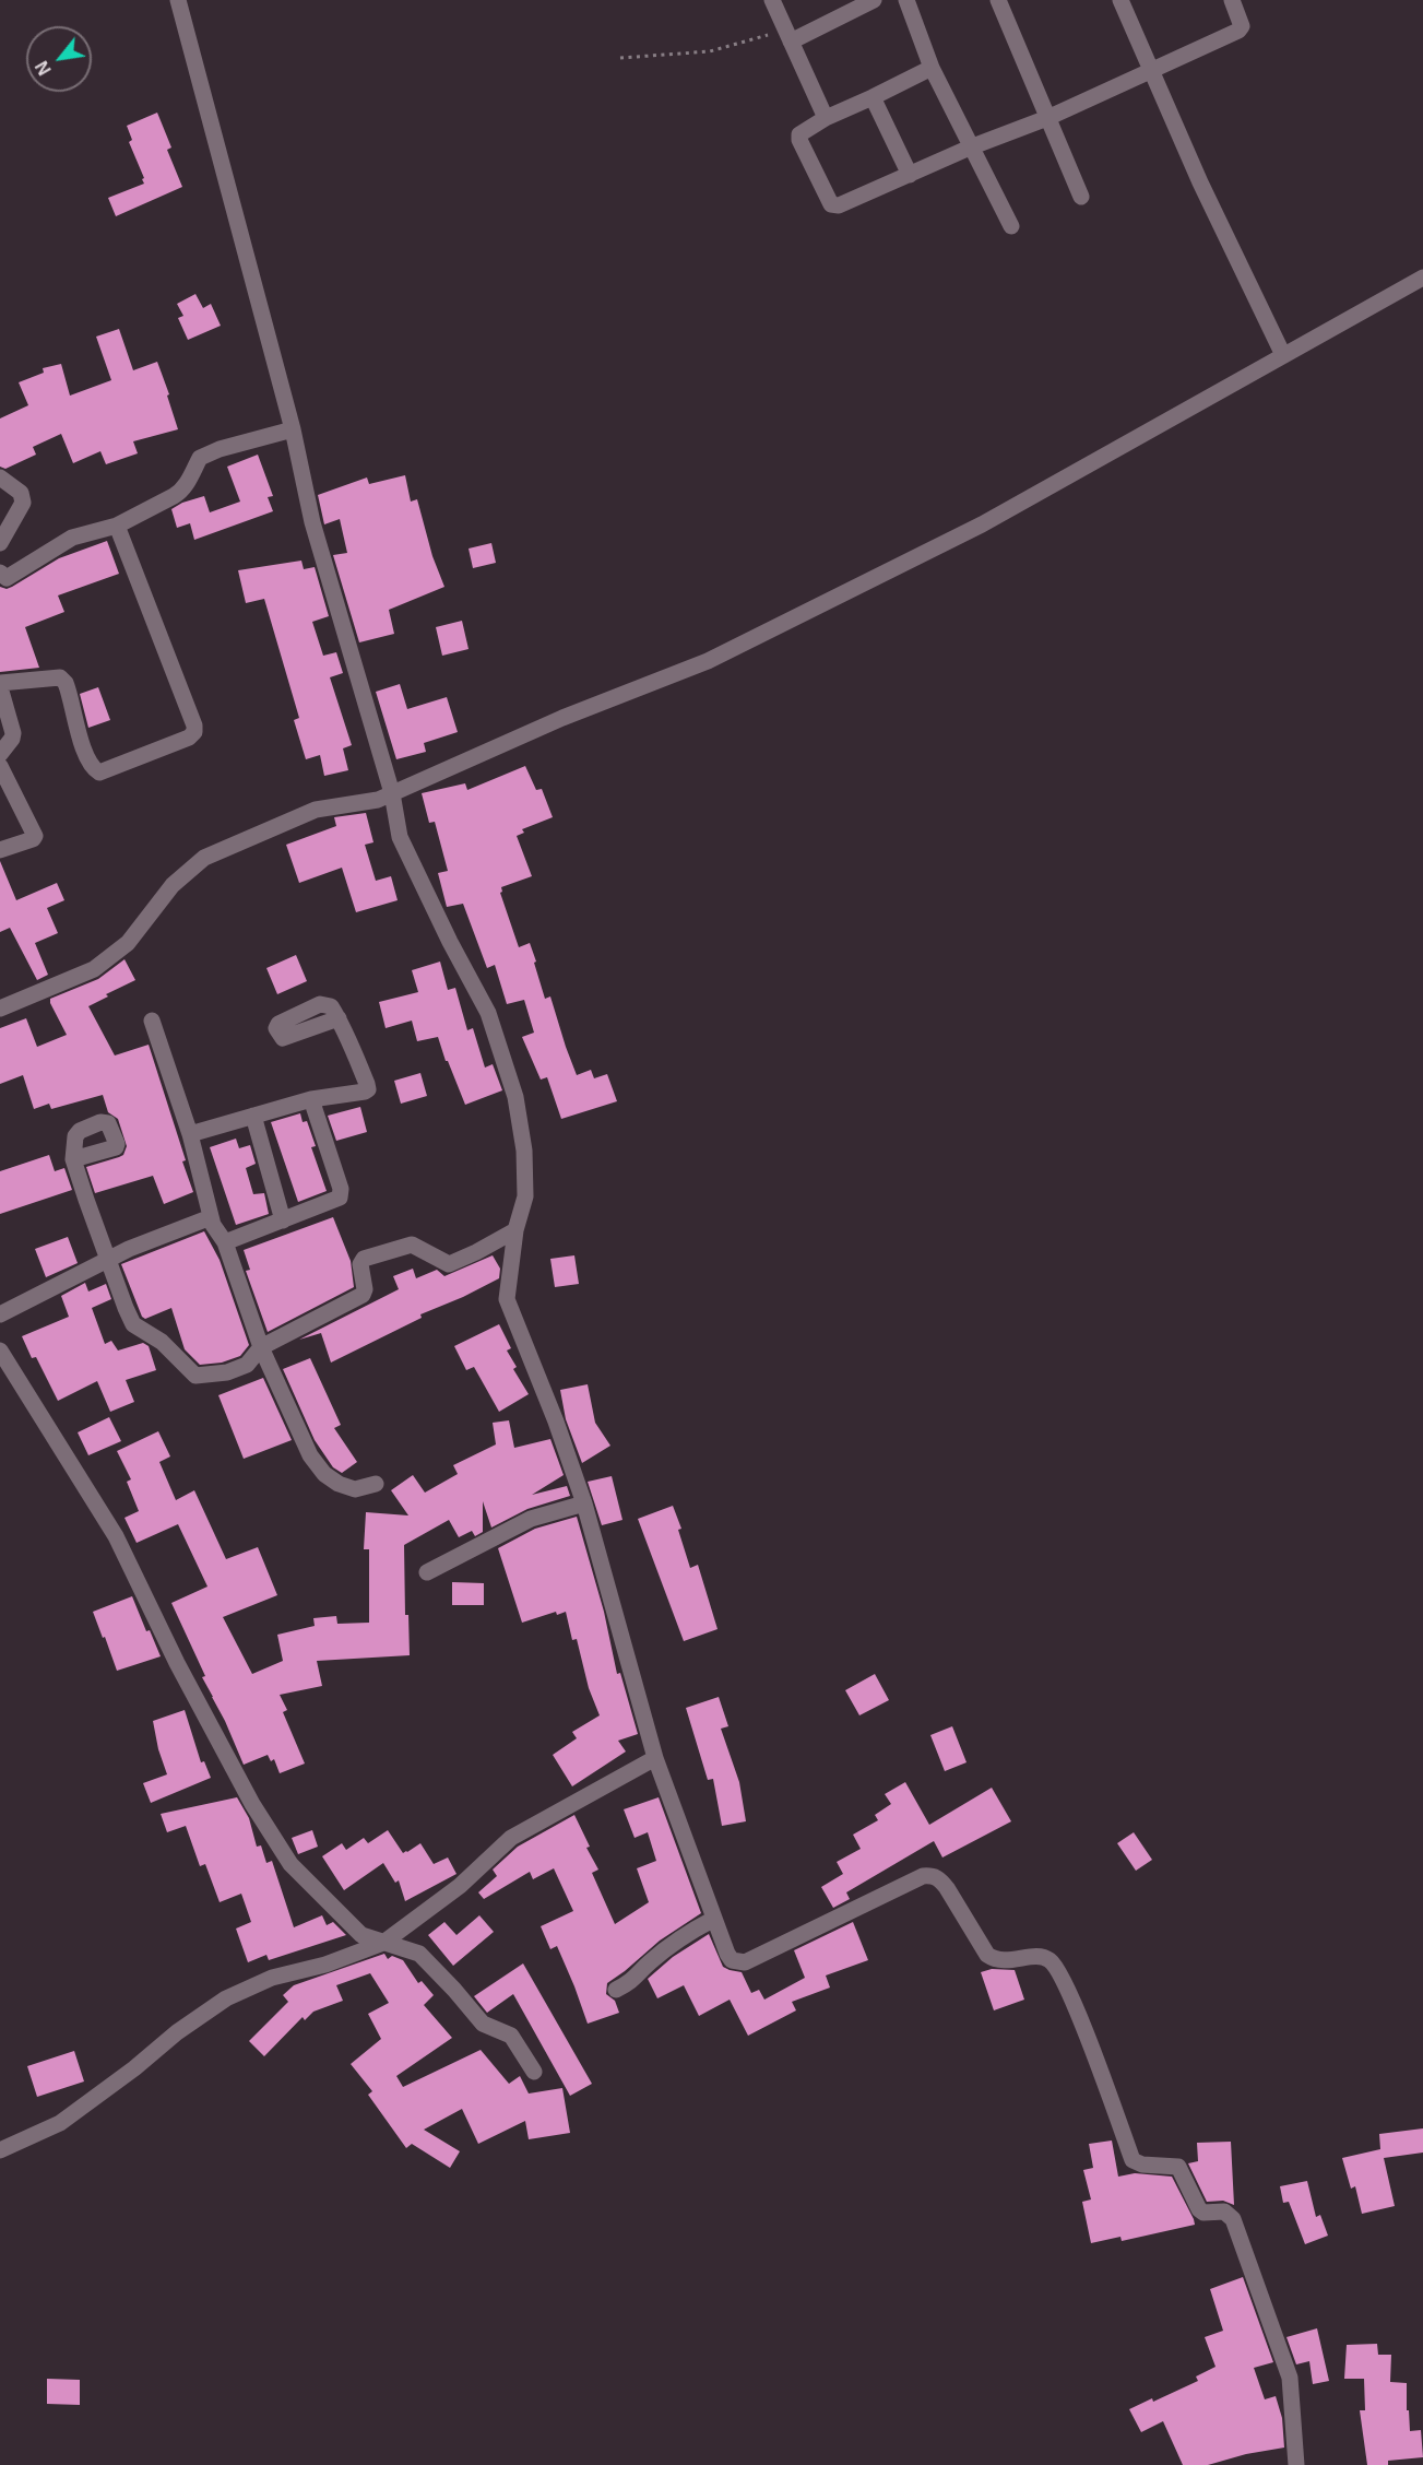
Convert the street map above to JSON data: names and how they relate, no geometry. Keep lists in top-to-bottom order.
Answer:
{
  "north": "bottom left"
}
